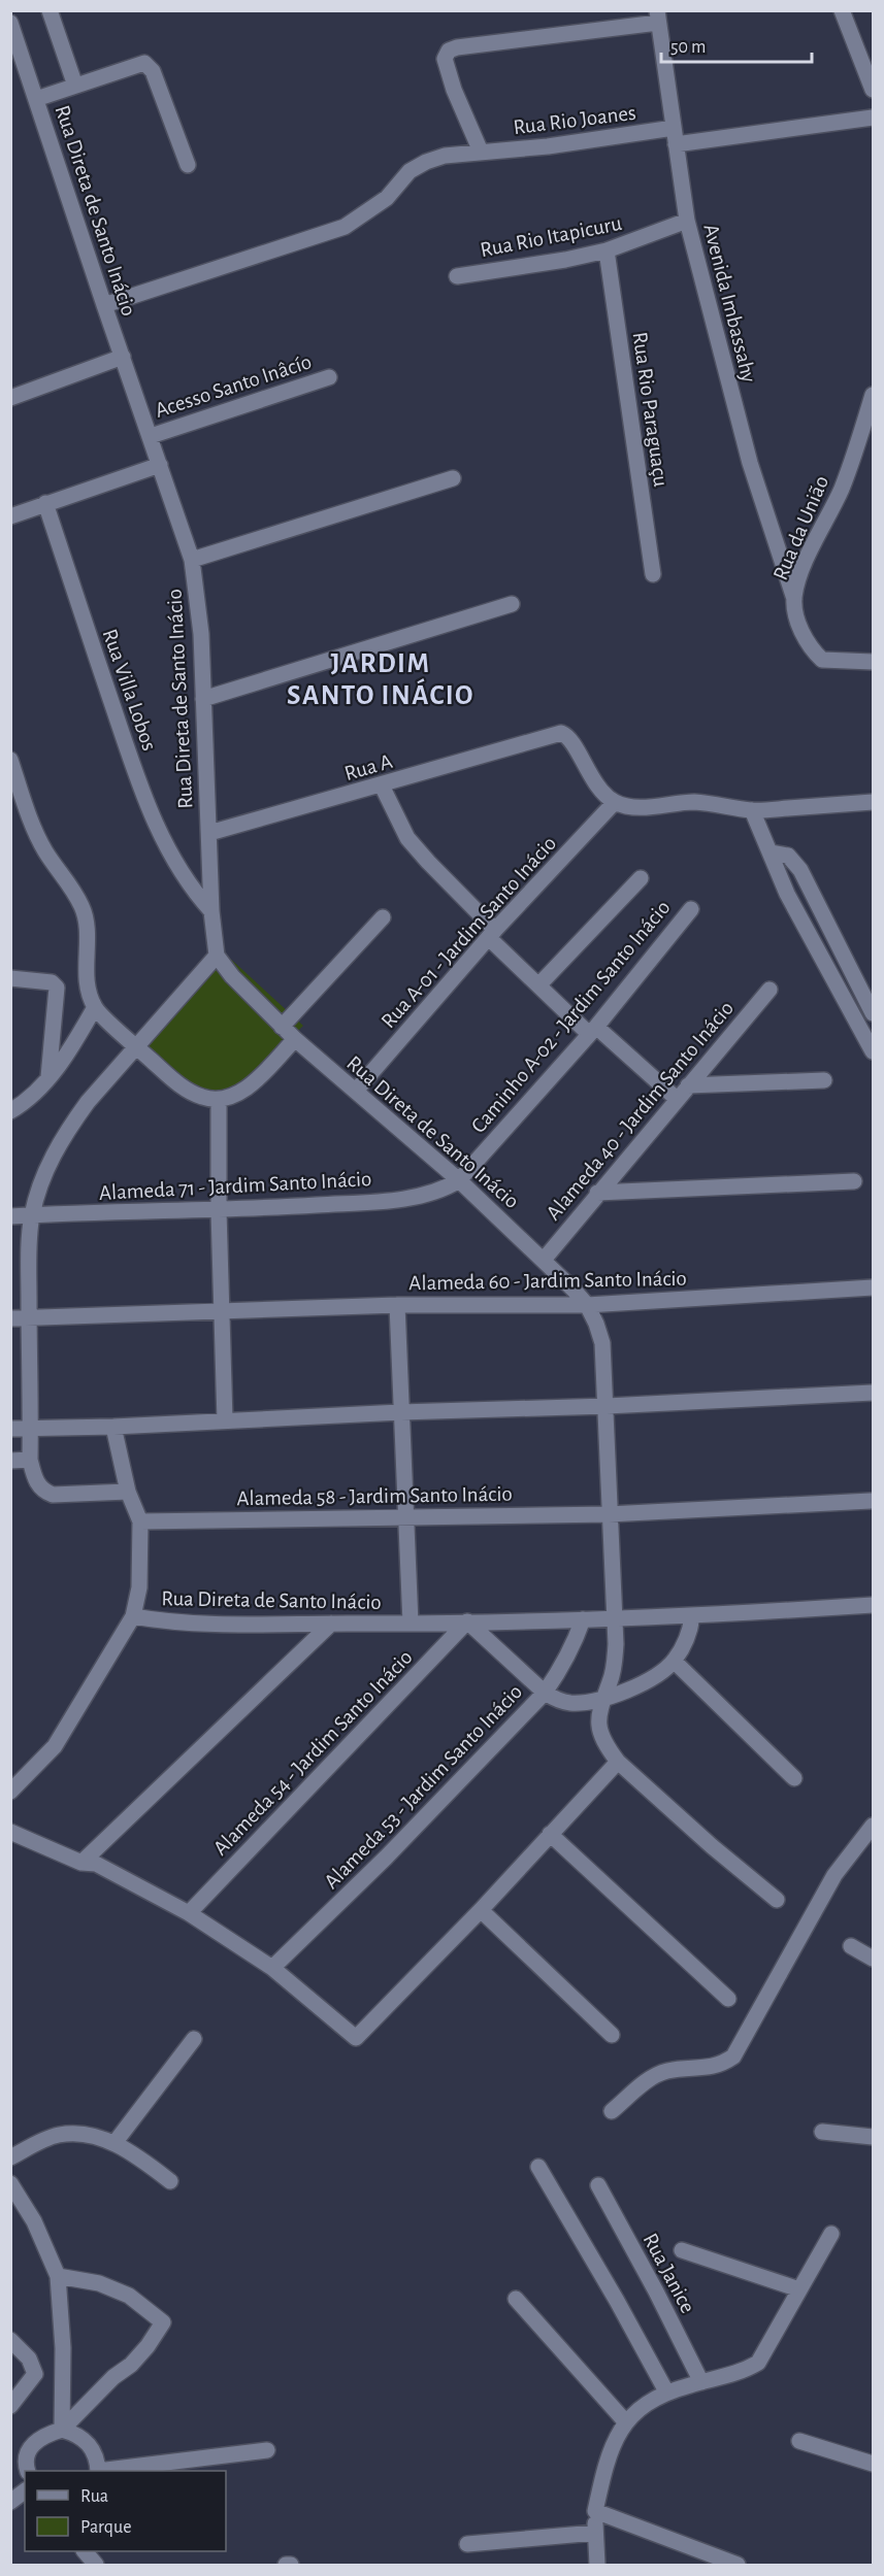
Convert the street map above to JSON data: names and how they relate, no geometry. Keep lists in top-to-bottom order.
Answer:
{
  "streets": {
    "street": [
      "Rua Rio Joanes",
      "Rua Direta de Santo Inácio",
      "Rua Rio Itapicuru",
      "Avenida Imbassahy",
      "Acesso Santo Inâcío",
      "Rua Rio Paraguaçu",
      "Rua da União",
      "Rua Villa Lobos",
      "Rua A",
      "Rua A-01 - Jardim Santo Inácio",
      "Caminho A-02 - Jardim Santo Inácio",
      "Alameda 40 - Jardim Santo Inácio",
      "Alameda 71 - Jardim Santo Inácio",
      "Alameda 60 - Jardim Santo Inácio",
      "Alameda 58 - Jardim Santo Inácio",
      "Alameda 54 - Jardim Santo Inácio",
      "Alameda 53 - Jardim Santo Inácio",
      "Rua Janice"
    ]
  },
  "crossings": [
    ["Rua Rio Joanes", "Rua Direta de Santo Inácio"],
    ["Rua Rio Joanes", "Avenida Imbassahy"],
    ["Rua Direta de Santo Inácio", "Acesso Santo Inâcío"],
    ["Rua Direta de Santo Inácio", "Rua Villa Lobos"],
    ["Rua Direta de Santo Inácio", "Rua A"],
    ["Rua Direta de Santo Inácio", "Rua A-01 - Jardim Santo Inácio"],
    ["Rua Direta de Santo Inácio", "Caminho A-02 - Jardim Santo Inácio"],
    ["Rua Direta de Santo Inácio", "Alameda 40 - Jardim Santo Inácio"],
    ["Rua Direta de Santo Inácio", "Alameda 71 - Jardim Santo Inácio"],
    ["Rua Direta de Santo Inácio", "Alameda 60 - Jardim Santo Inácio"],
    ["Rua Direta de Santo Inácio", "Alameda 58 - Jardim Santo Inácio"],
    ["Rua Direta de Santo Inácio", "Alameda 54 - Jardim Santo Inácio"],
    ["Rua Direta de Santo Inácio", "Alameda 53 - Jardim Santo Inácio"],
    ["Rua Rio Itapicuru", "Avenida Imbassahy"],
    ["Rua Rio Itapicuru", "Rua Rio Paraguaçu"],
    ["Avenida Imbassahy", "Rua da União"],
    ["Rua A", "Rua A-01 - Jardim Santo Inácio"],
    ["Caminho A-02 - Jardim Santo Inácio", "Alameda 71 - Jardim Santo Inácio"]
  ],
  "districts": ["JARDIM SANTO INÁCIO"],
  "legend": ["Rua", "Parque"],
  "scale_bar": "50 m"
}
